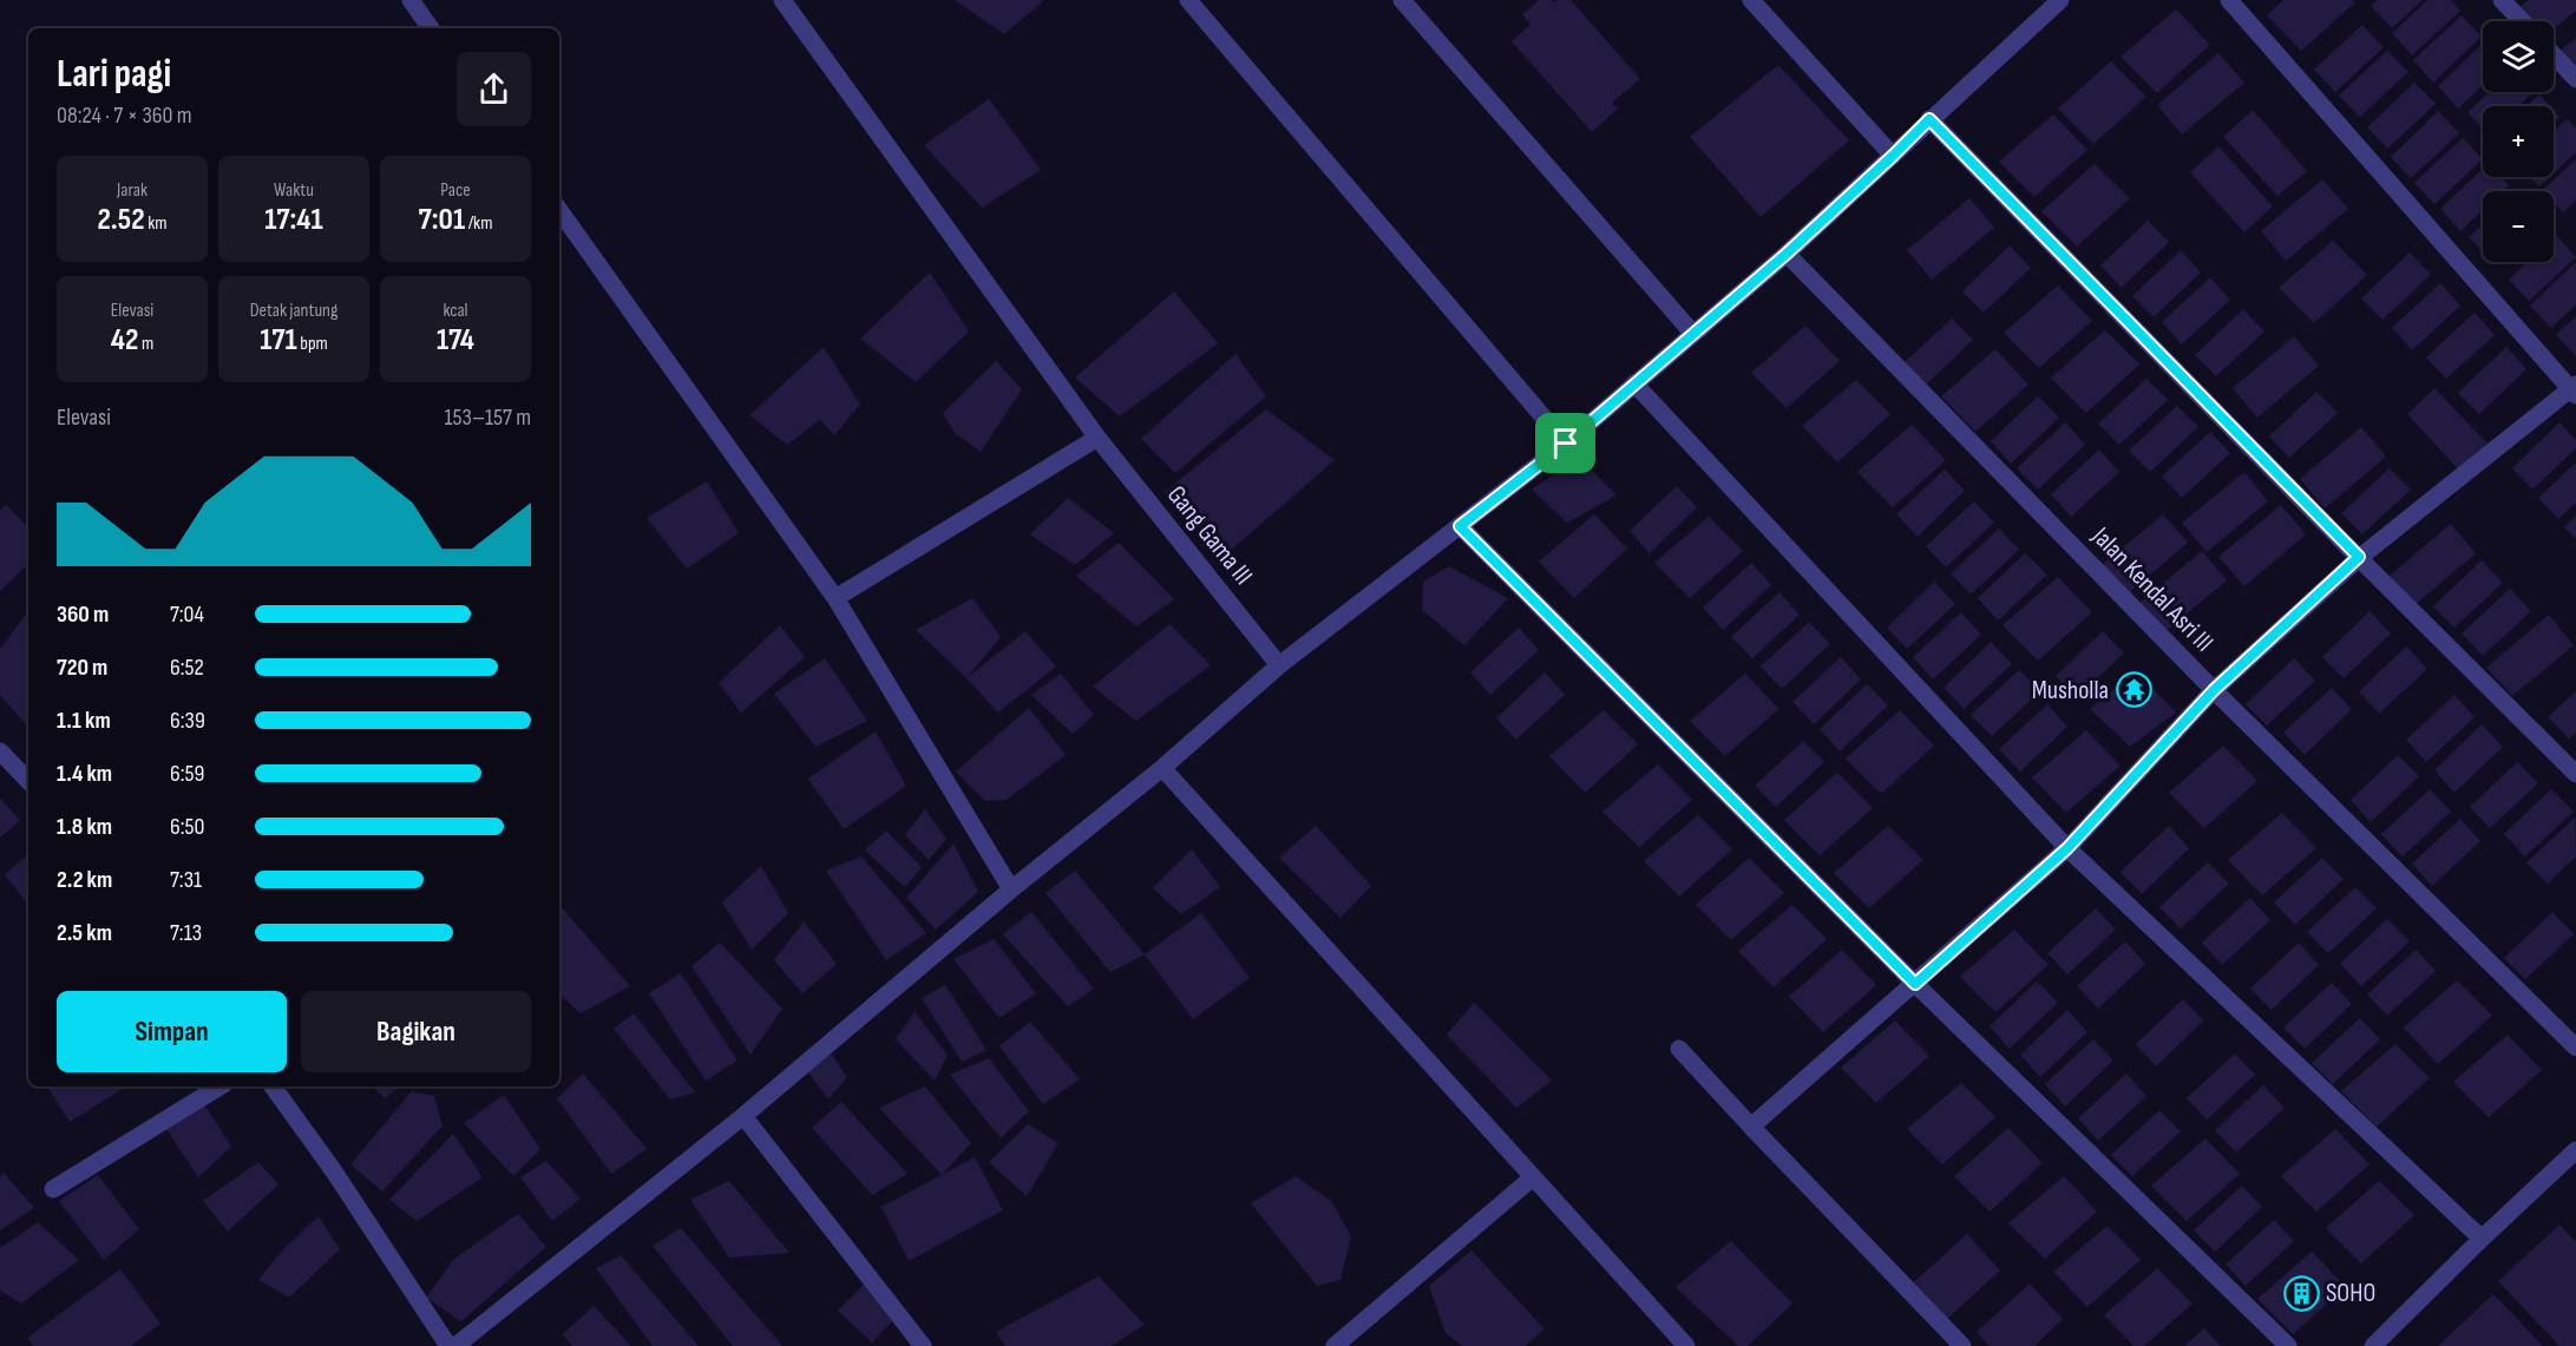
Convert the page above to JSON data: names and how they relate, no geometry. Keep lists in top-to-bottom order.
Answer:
{
  "streets": {
    "street": ["Gang Gama III", "Jalan Kendal Asri III"]
  },
  "places": {
    "temple": ["Musholla"],
    "building": ["SOHO"]
  },
  "page": {
    "map_buttons": ["+", "−"],
    "heading": ["Lari pagi", "08:24 · 7 × 360 m"],
    "stats": [
      ["Jarak", "2.52 km"],
      ["Waktu", "17:41"],
      ["Pace", "7:01 /km"],
      ["Elevasi", "42 m"],
      ["Detak jantung", "171 bpm"],
      ["kcal", "174"]
    ],
    "chart": ["Elevasi", "153–157 m"],
    "list": [
      {
        "name": "360 m",
        "note": "7:04"
      },
      {
        "name": "720 m",
        "note": "6:52"
      },
      {
        "name": "1.1 km",
        "note": "6:39"
      },
      {
        "name": "1.4 km",
        "note": "6:59"
      },
      {
        "name": "1.8 km",
        "note": "6:50"
      },
      {
        "name": "2.2 km",
        "note": "7:31"
      },
      {
        "name": "2.5 km",
        "note": "7:13"
      }
    ],
    "buttons": ["Simpan", "Bagikan"]
  }
}
